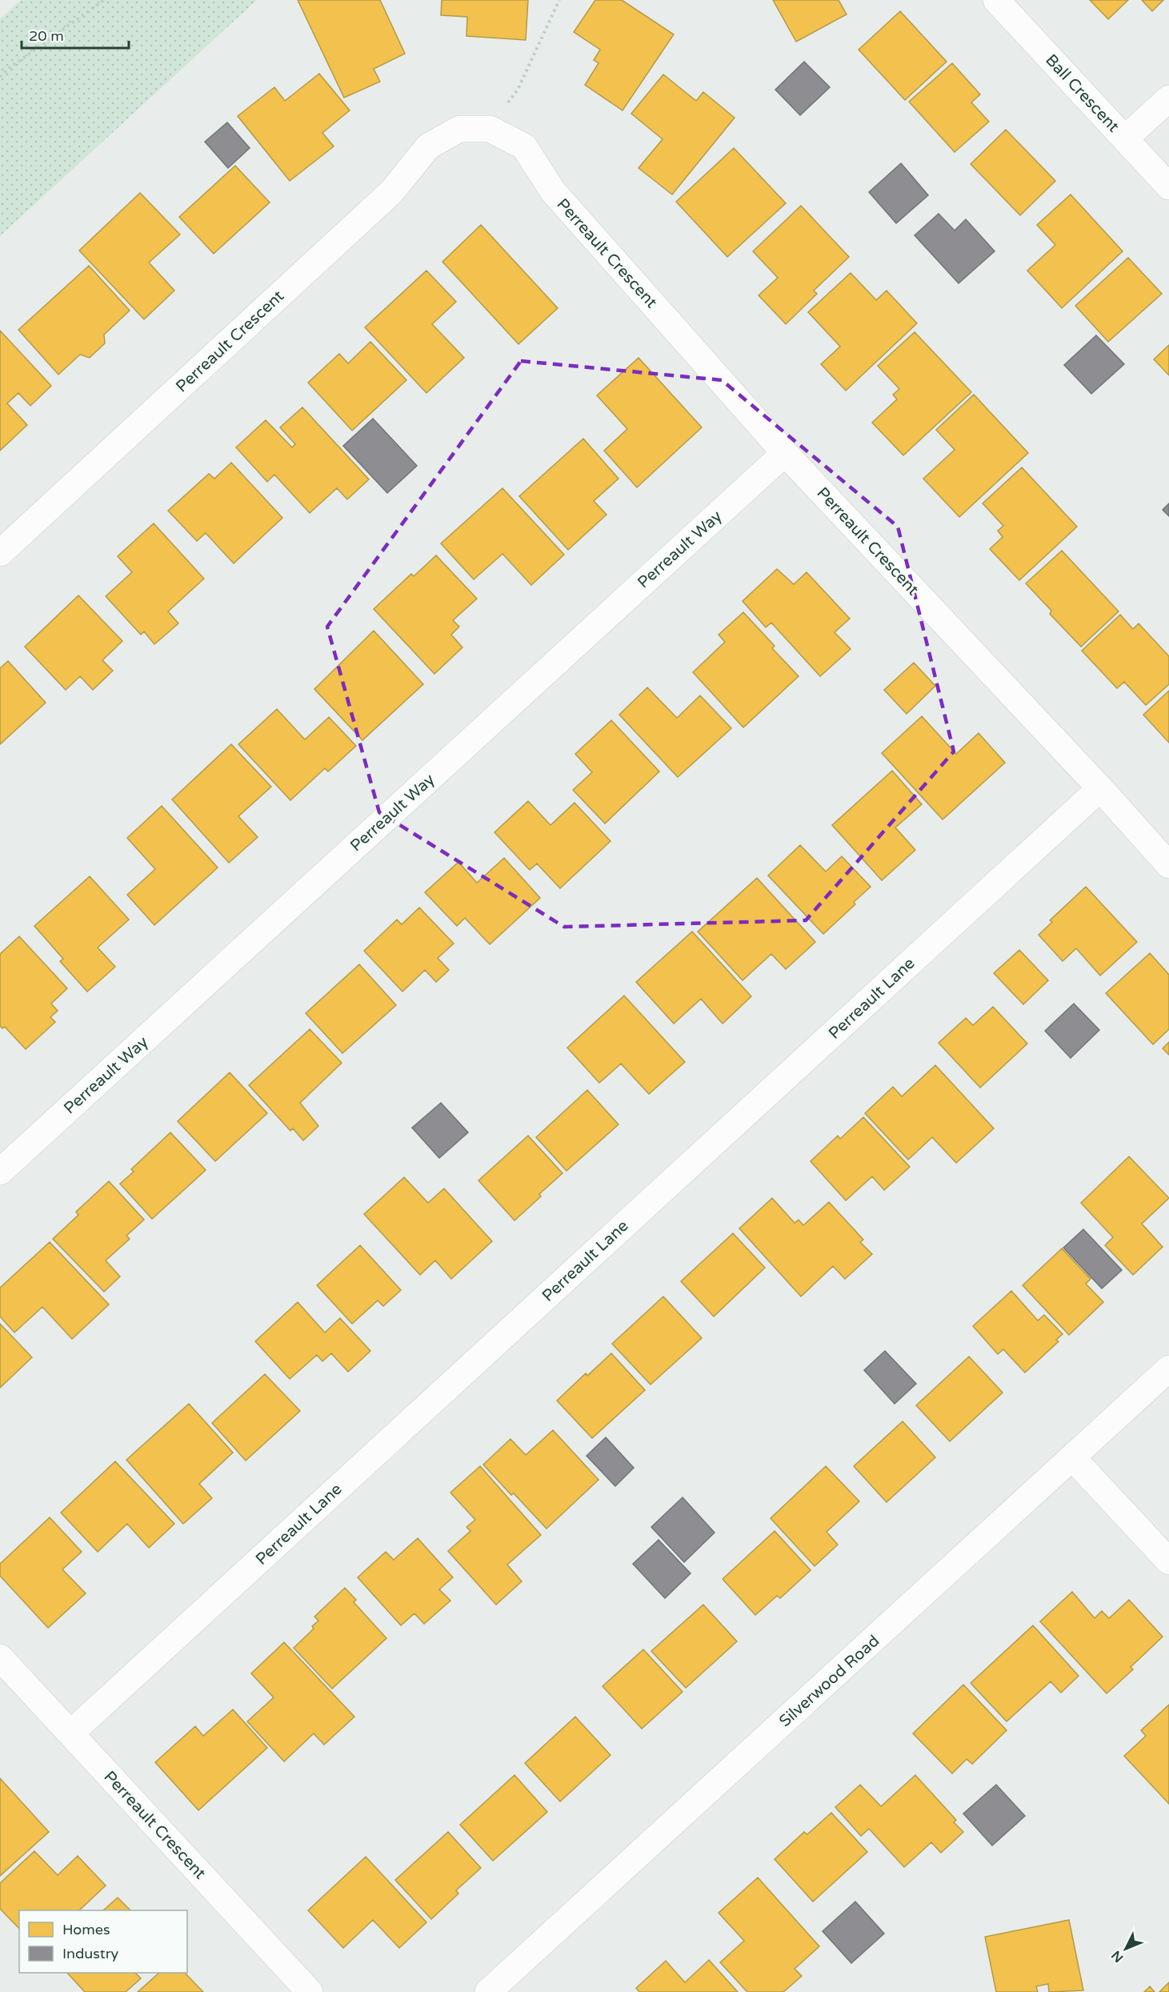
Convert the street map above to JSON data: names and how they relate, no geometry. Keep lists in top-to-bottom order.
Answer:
{
  "streets": {
    "street": [
      "Ball Crescent",
      "Perreault Crescent",
      "Perreault Way",
      "Perreault Lane",
      "Silverwood Road"
    ]
  },
  "crossings": [
    ["Perreault Crescent", "Perreault Way"],
    ["Perreault Crescent", "Perreault Lane"]
  ],
  "legend": ["Homes", "Industry"],
  "scale_bar": "20 m",
  "north": "bottom left"
}
